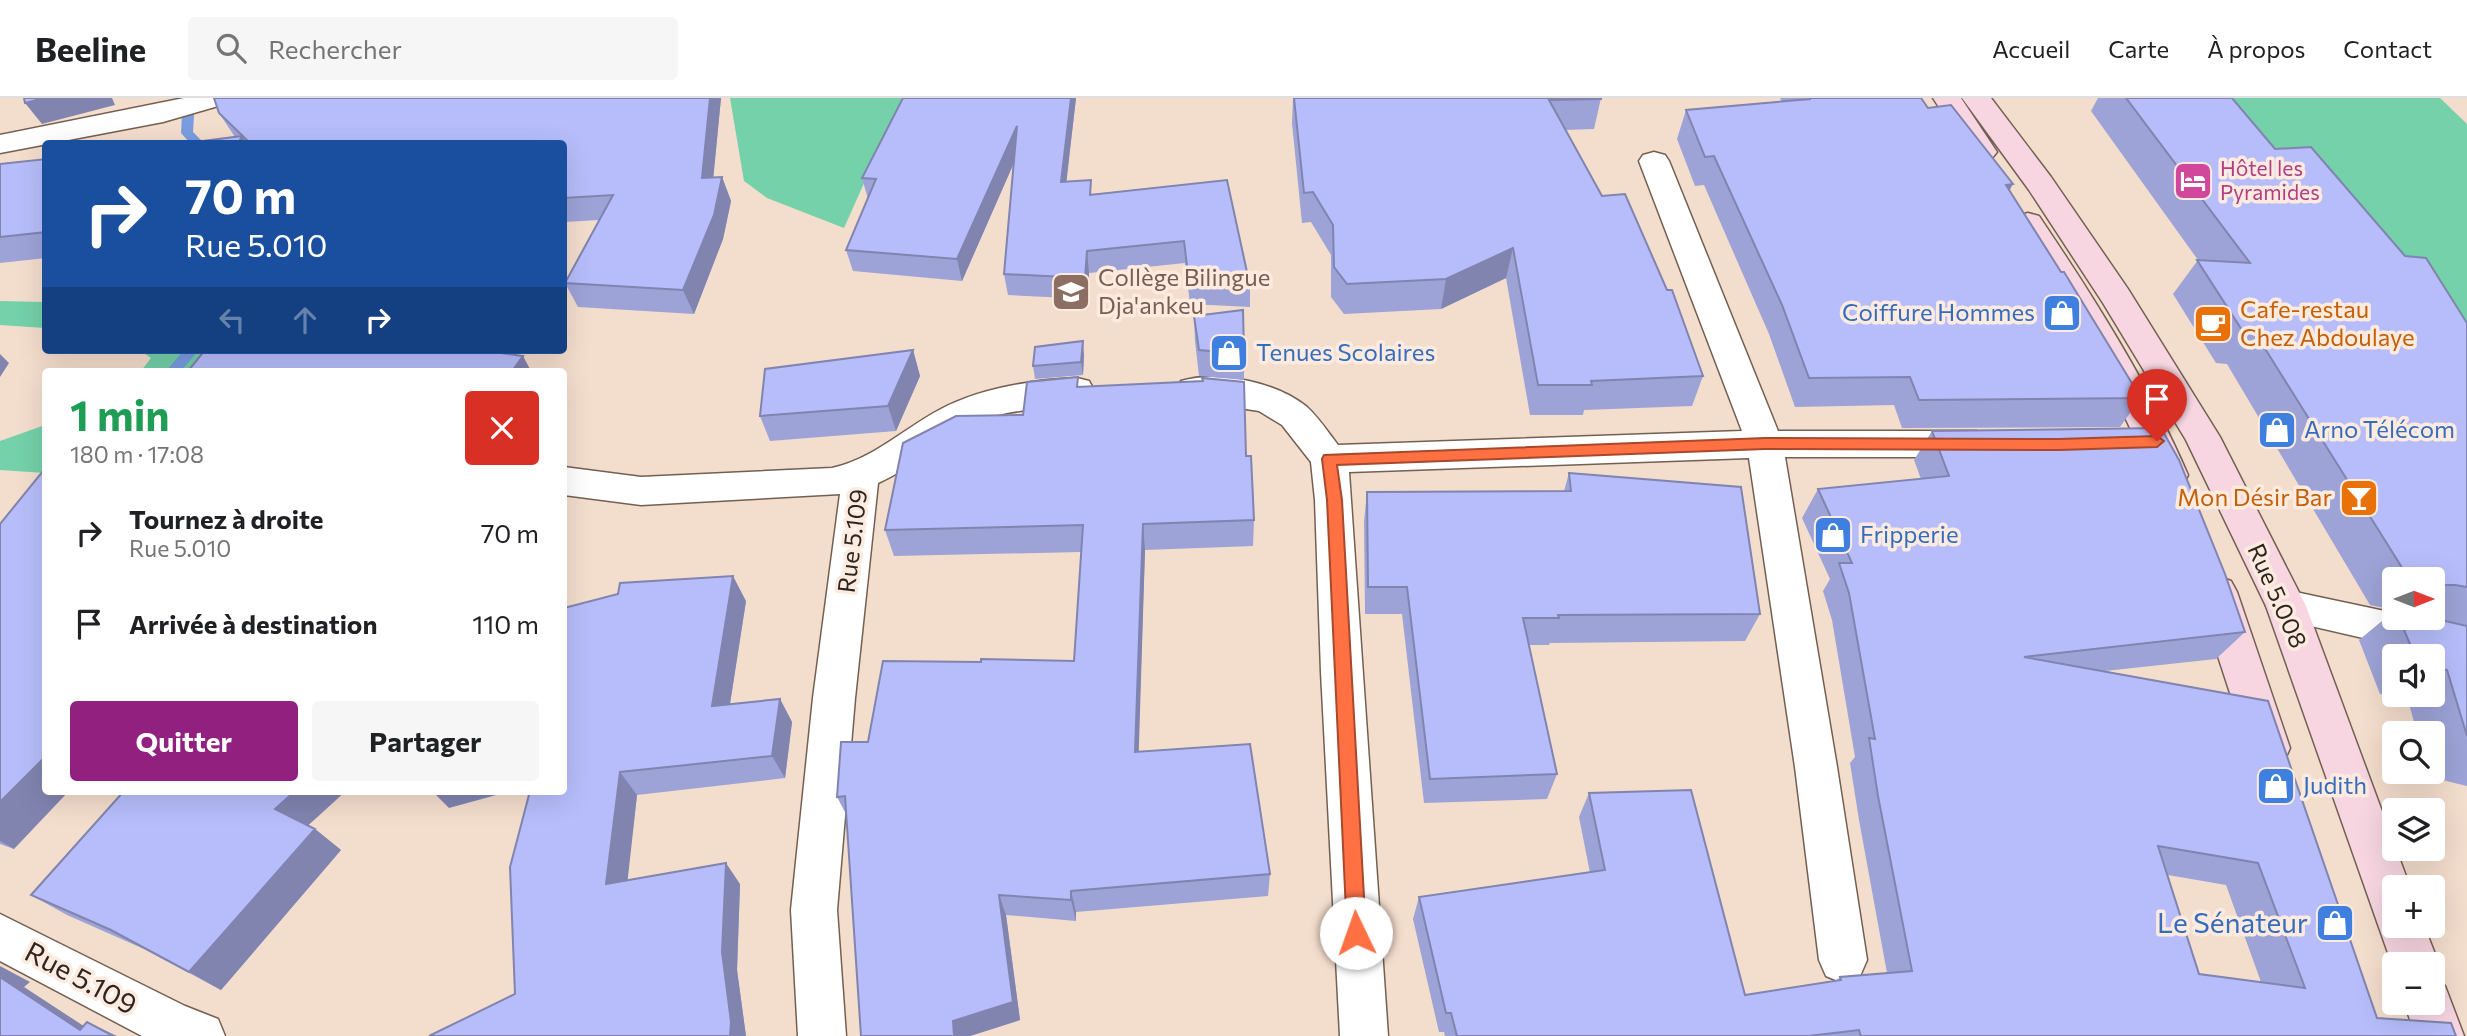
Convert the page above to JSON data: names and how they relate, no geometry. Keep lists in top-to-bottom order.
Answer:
{
  "streets": {
    "main road": ["Rue 5.008"],
    "street": ["Rue 5.109"]
  },
  "places": {
    "hotel": ["Hôtel les Pyramides"],
    "school or university": ["Collège Bilingue Dja'ankeu"],
    "shop": [
      "Coiffure Hommes",
      "Tenues Scolaires",
      "Arno Télécom",
      "Fripperie",
      "Judith",
      "Le Sénateur"
    ],
    "cafe": ["Cafe-restau Chez Abdoulaye"],
    "bar": ["Mon Désir Bar"]
  },
  "north": "right",
  "page": {
    "header": "Beeline",
    "search": "Rechercher",
    "nav": [
      "Accueil",
      "Carte",
      "À propos",
      "Contact"
    ],
    "turn": ["70 m", "Rue 5.010"],
    "heading": ["1 min", "180 m · 17:08"],
    "list": [
      {
        "name": "Tournez à droite",
        "note": "Rue 5.010",
        "value": "70 m"
      },
      {
        "name": "Arrivée à destination",
        "value": "110 m"
      }
    ],
    "map_buttons": ["+", "−"],
    "buttons": ["Quitter", "Partager"]
  }
}
